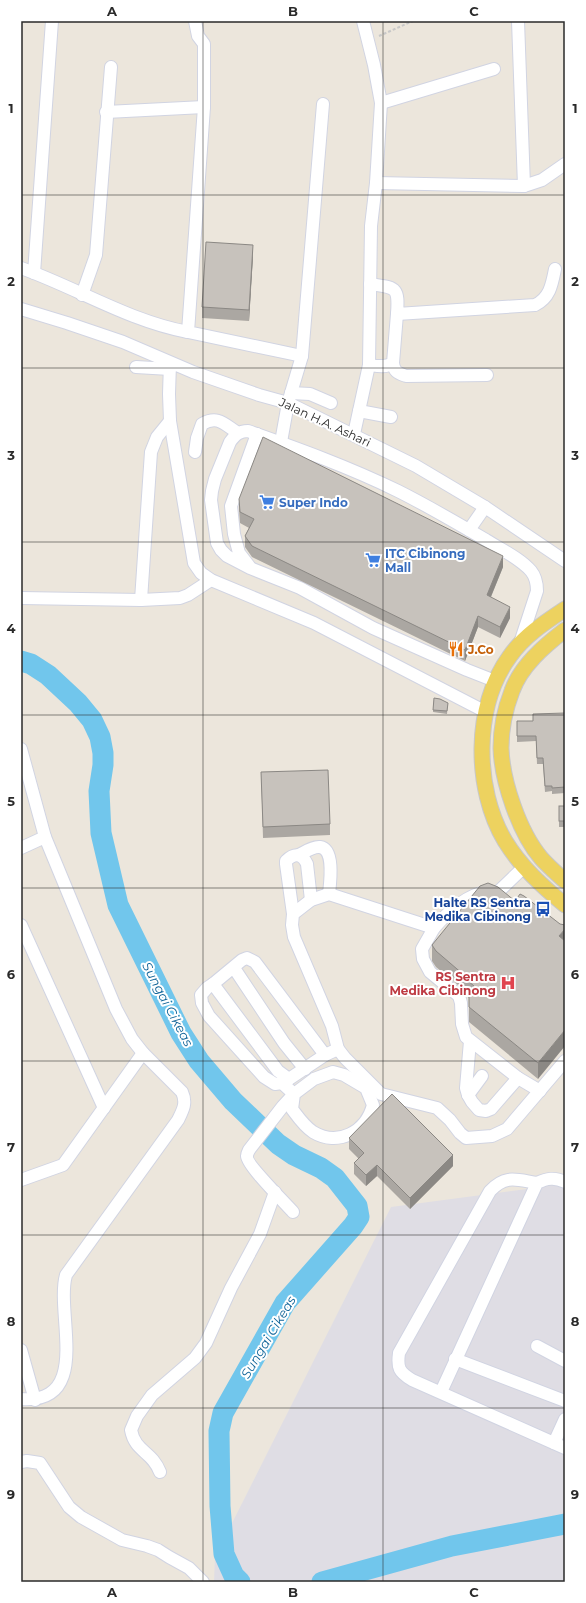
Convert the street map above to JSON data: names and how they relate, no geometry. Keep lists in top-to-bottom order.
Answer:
{
  "streets": {
    "street": ["Jalan H.A. Ashari"]
  },
  "water": ["Sungai Cikeas"],
  "places": {
    "supermarket": ["Super Indo", "ITC Cibinong Mall"],
    "restaurant": ["J.Co"],
    "bus stop": ["Halte RS Sentra Medika Cibinong"],
    "hospital": ["RS Sentra Medika Cibinong"]
  },
  "grid": {
    "columns": ["A", "B", "C"],
    "rows": [
      "1",
      "2",
      "3",
      "4",
      "5",
      "6",
      "7",
      "8",
      "9"
    ]
  }
}
